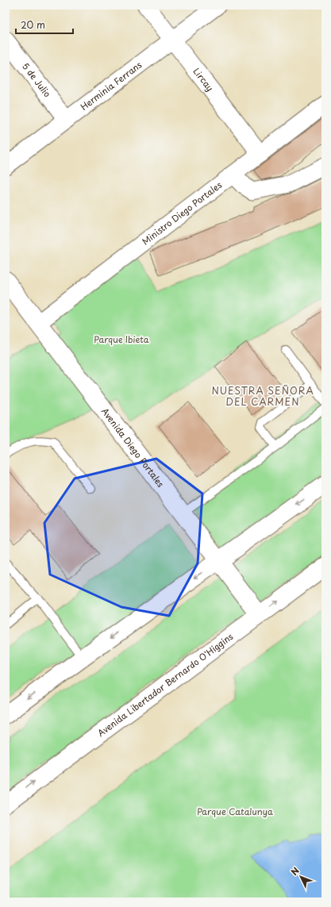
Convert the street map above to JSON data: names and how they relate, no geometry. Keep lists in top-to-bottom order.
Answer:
{
  "streets": {
    "main road": ["Avenida Diego Portales", "Avenida Libertador Bernardo O'Higgins"],
    "street": [
      "Lircay",
      "5 de Julio",
      "Herminia Ferrans",
      "Ministro Diego Portales"
    ]
  },
  "crossings": [
    ["Lircay", "Herminia Ferrans"],
    ["Lircay", "Ministro Diego Portales"],
    ["5 de Julio", "Herminia Ferrans"],
    ["Ministro Diego Portales", "Avenida Diego Portales"],
    ["Avenida Diego Portales", "Avenida Libertador Bernardo O'Higgins"]
  ],
  "districts": ["NUESTRA SEÑORA DEL CARMEN"],
  "parks": ["Parque Ibieta", "Parque Catalunya"],
  "scale_bar": "20 m",
  "north": "top left"
}
